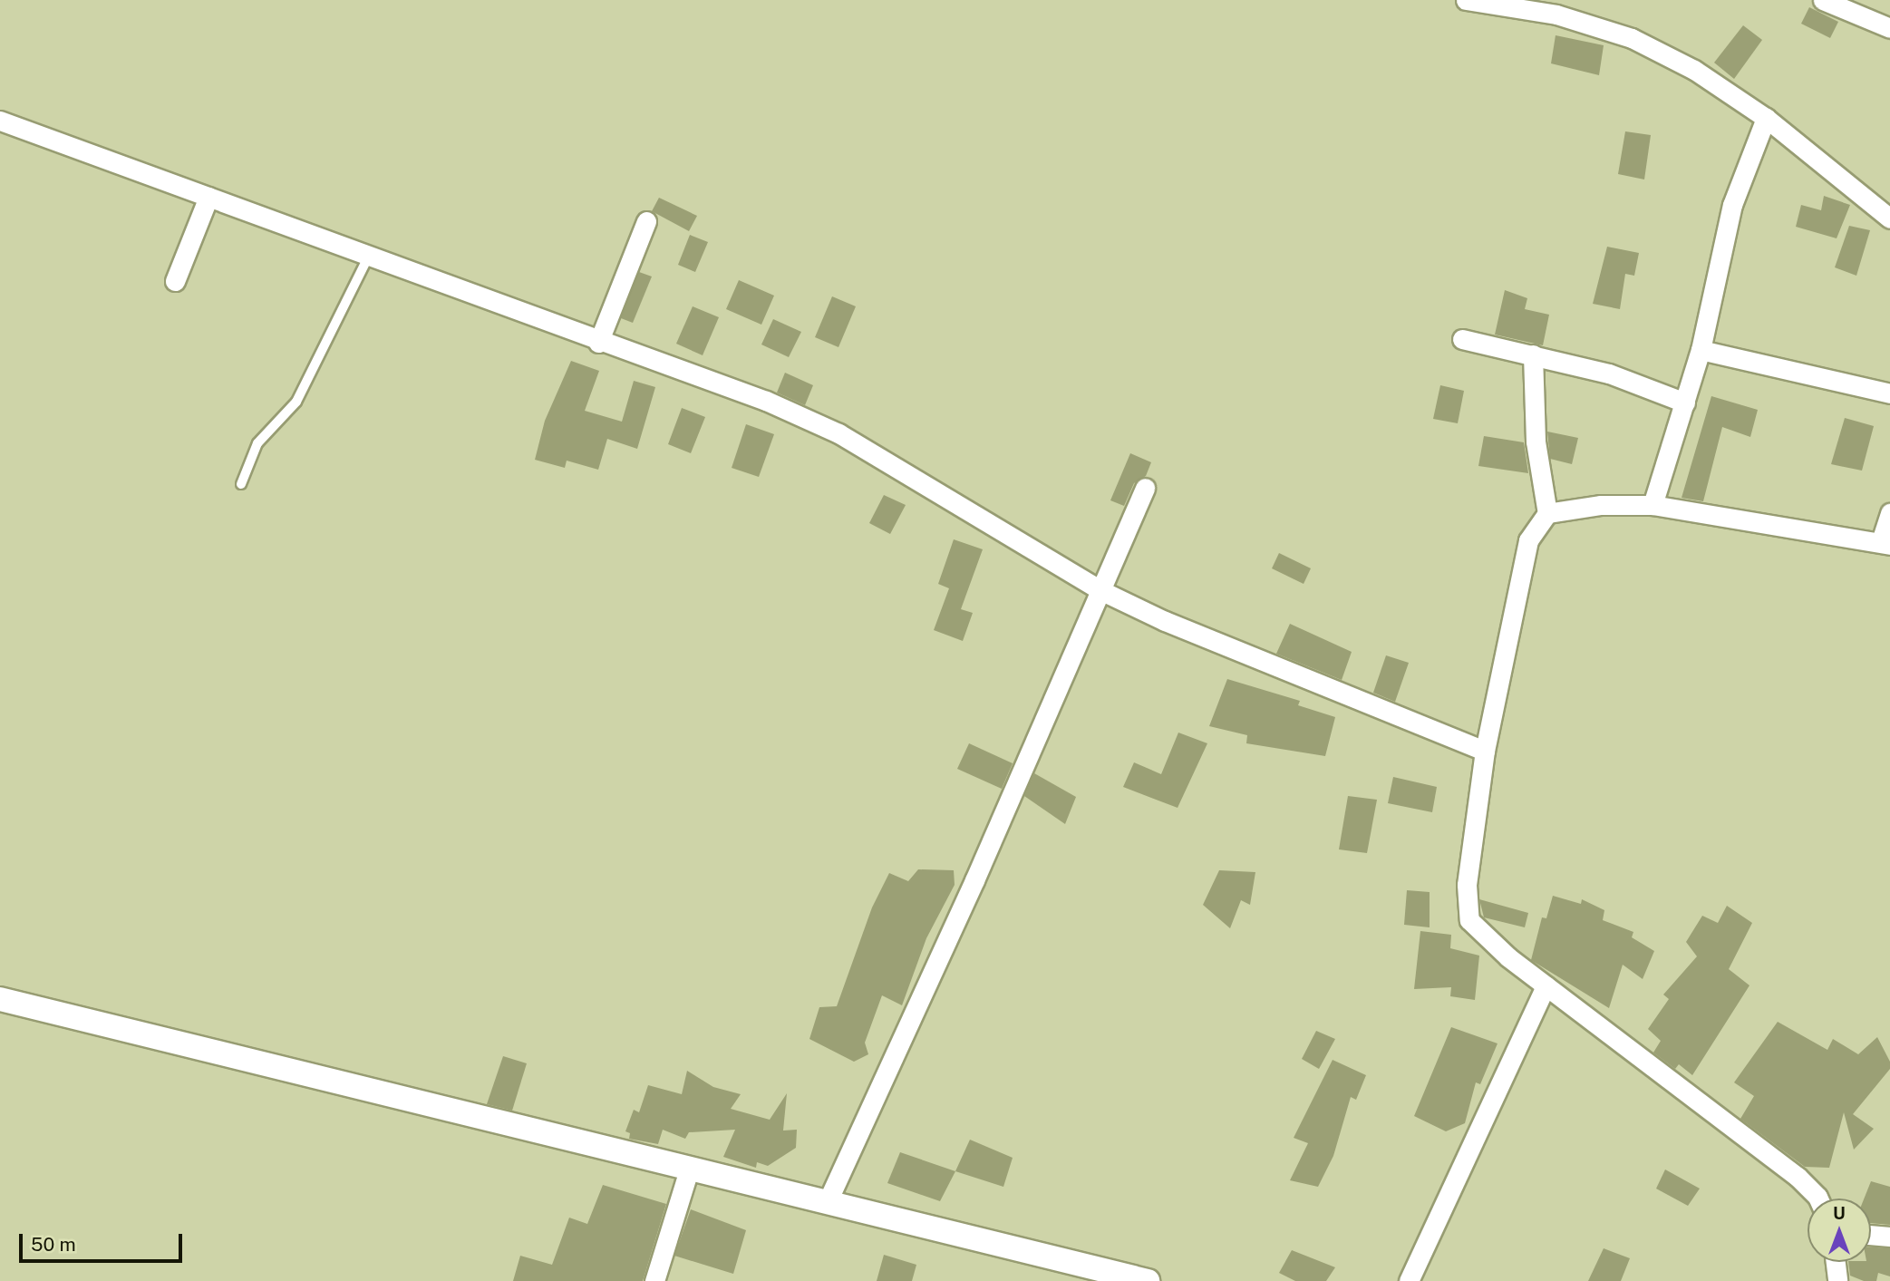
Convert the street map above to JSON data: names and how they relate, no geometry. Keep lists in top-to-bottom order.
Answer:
{
  "scale_bar": "50 m",
  "north": "top"
}
